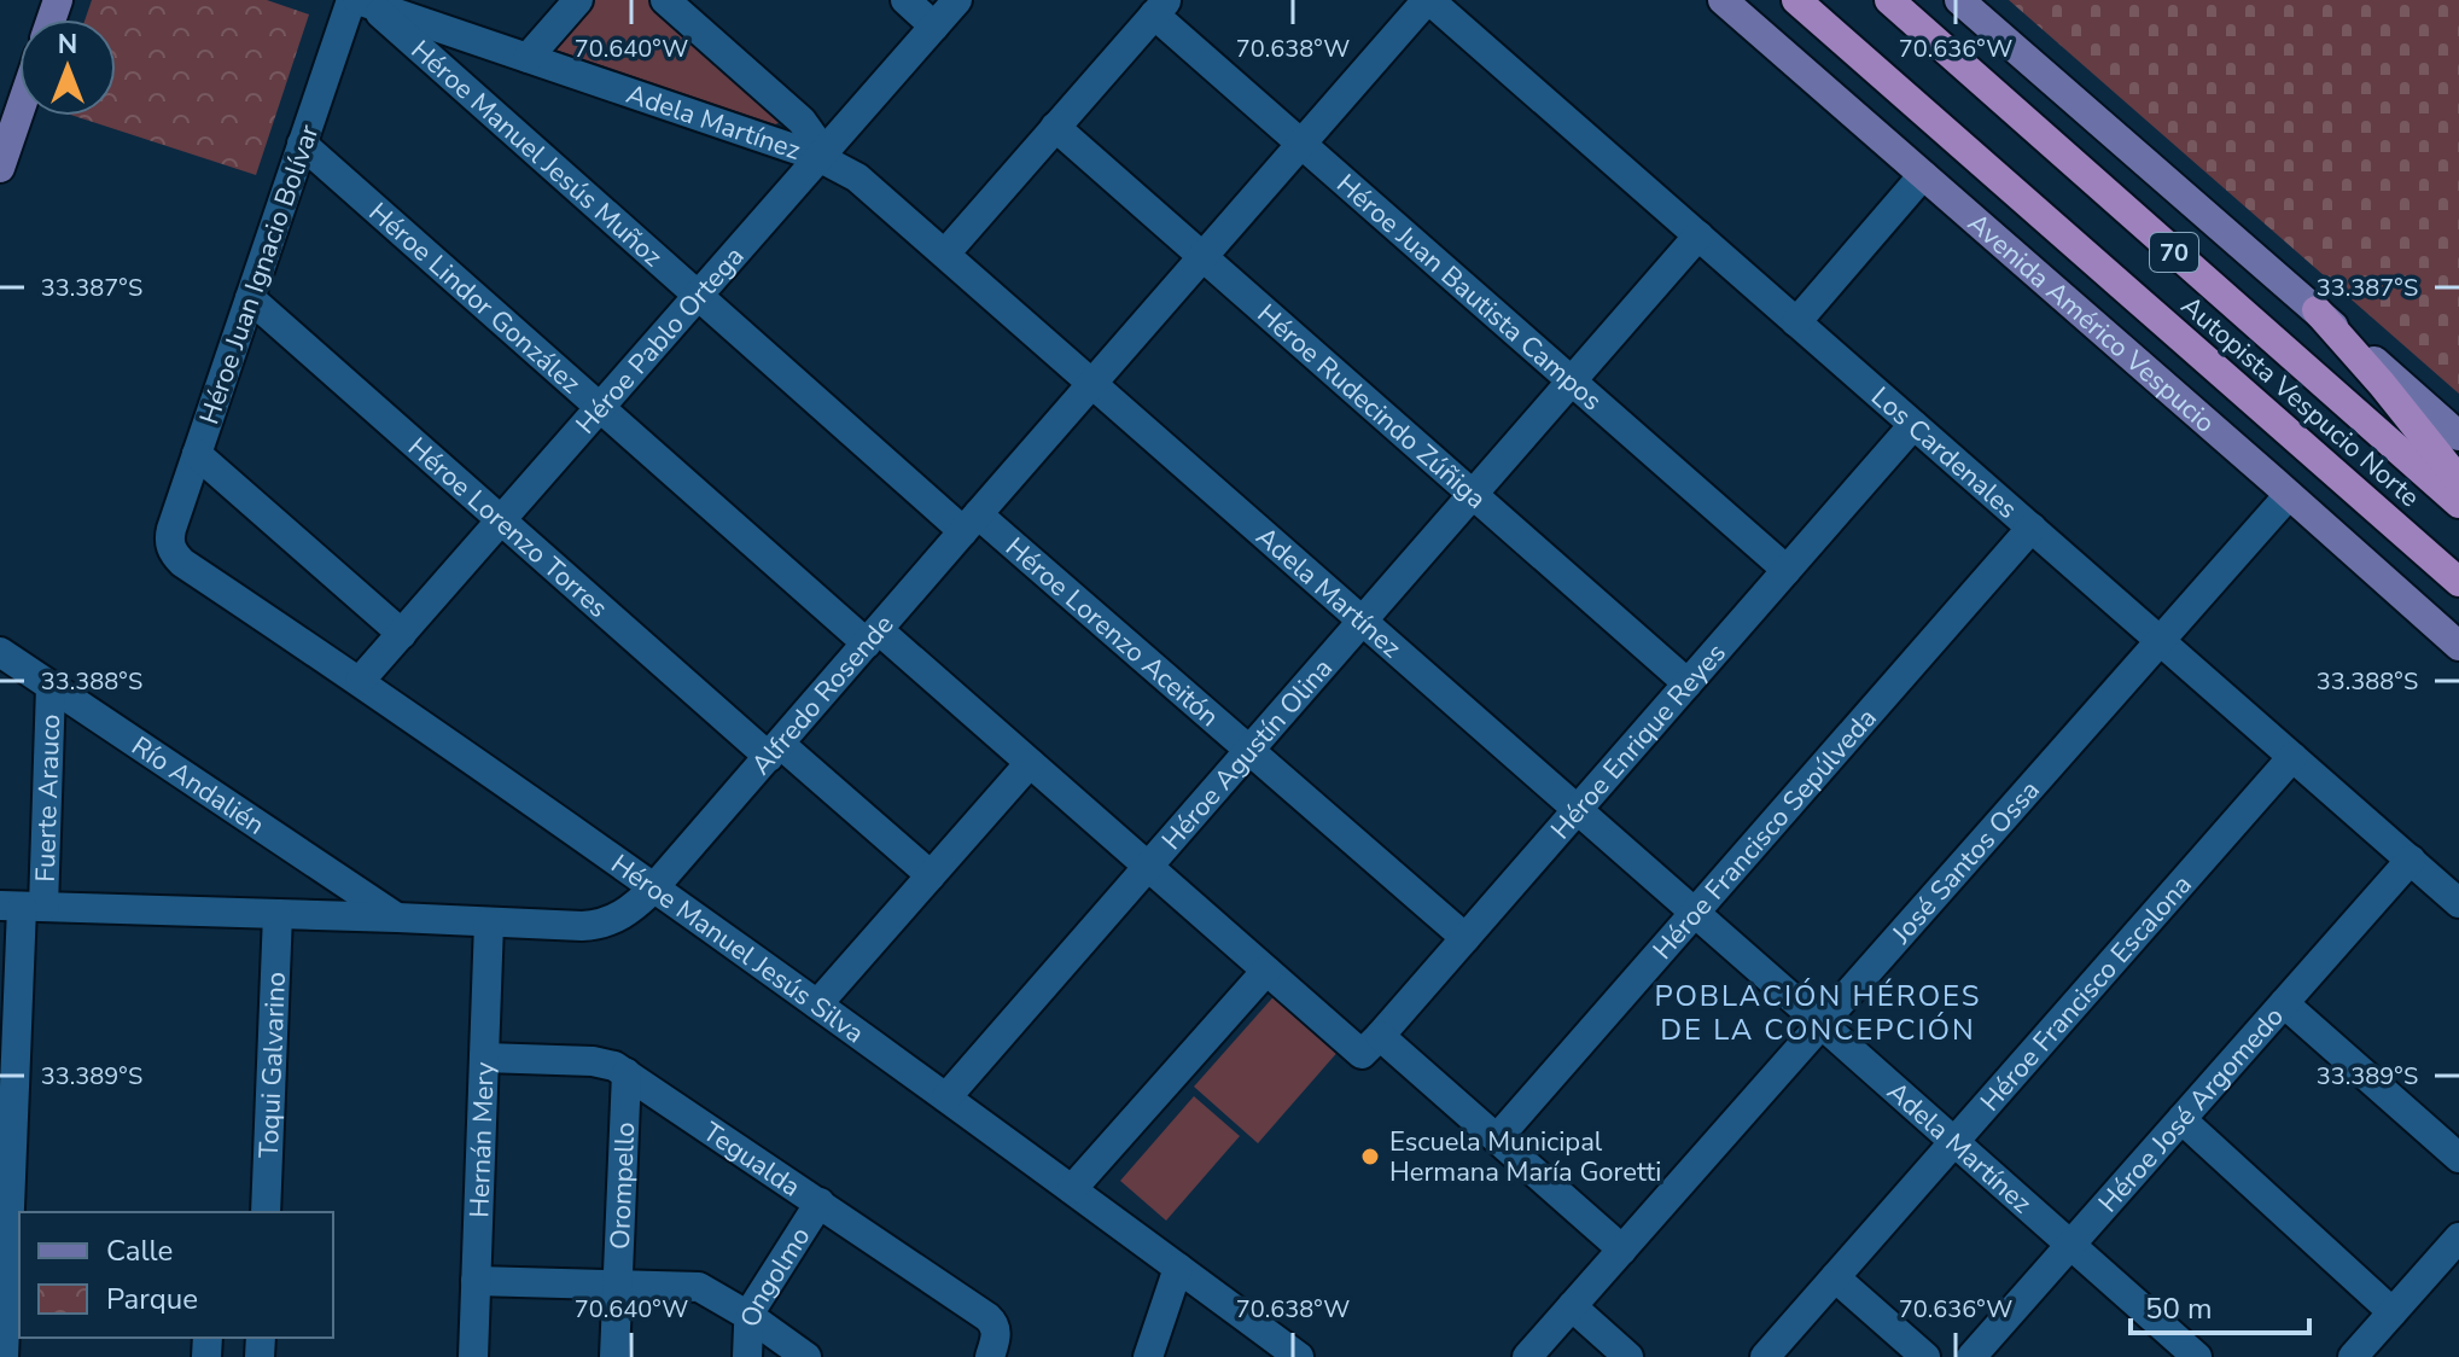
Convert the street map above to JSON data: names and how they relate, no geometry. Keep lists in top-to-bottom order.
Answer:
{
  "streets": {
    "highway": ["70", "Autopista Vespucio Norte"],
    "main road": ["Avenida Américo Vespucio"],
    "street": [
      "Adela Martínez",
      "Héroe Manuel Jesús Muñoz",
      "Héroe Juan Ignacio Bolívar",
      "Héroe Juan Bautista Campos",
      "Héroe Lindor González",
      "Héroe Pablo Ortega",
      "Héroe Rudecindo Zúñiga",
      "Los Cardenales",
      "Héroe Lorenzo Torres",
      "Héroe Lorenzo Aceitón",
      "Alfredo Rosende",
      "Héroe Enrique Reyes",
      "Héroe Agustín Olina",
      "Río Andalién",
      "Fuerte Arauco",
      "Héroe Francisco Sepúlveda",
      "José Santos Ossa",
      "Héroe Manuel Jesús Silva",
      "Héroe Francisco Escalona",
      "Toqui Galvarino",
      "Héroe José Argomedo",
      "Hernán Mery",
      "Tegualda",
      "Orompello",
      "Ongolmo"
    ]
  },
  "crossings": [
    ["Adela Martínez", "Héroe Manuel Jesús Muñoz"],
    ["Adela Martínez", "Héroe Juan Ignacio Bolívar"],
    ["Adela Martínez", "Héroe Pablo Ortega"],
    ["Adela Martínez", "Alfredo Rosende"],
    ["Adela Martínez", "Héroe Enrique Reyes"],
    ["Adela Martínez", "Héroe Agustín Olina"],
    ["Adela Martínez", "Héroe Francisco Sepúlveda"],
    ["Adela Martínez", "José Santos Ossa"],
    ["Adela Martínez", "Héroe Francisco Escalona"],
    ["Adela Martínez", "Héroe José Argomedo"],
    ["Héroe Manuel Jesús Muñoz", "Héroe Juan Ignacio Bolívar"],
    ["Héroe Manuel Jesús Muñoz", "Héroe Pablo Ortega"],
    ["Héroe Manuel Jesús Muñoz", "Héroe Lorenzo Aceitón"],
    ["Héroe Manuel Jesús Muñoz", "Alfredo Rosende"],
    ["Héroe Juan Ignacio Bolívar", "Héroe Lindor González"],
    ["Héroe Juan Ignacio Bolívar", "Héroe Lorenzo Torres"],
    ["Héroe Juan Ignacio Bolívar", "Héroe Manuel Jesús Silva"],
    ["Héroe Juan Bautista Campos", "Alfredo Rosende"],
    ["Héroe Juan Bautista Campos", "Héroe Enrique Reyes"],
    ["Héroe Juan Bautista Campos", "Héroe Agustín Olina"],
    ["Héroe Lindor González", "Héroe Pablo Ortega"],
    ["Héroe Lindor González", "Alfredo Rosende"],
    ["Héroe Lindor González", "Héroe Enrique Reyes"],
    ["Héroe Lindor González", "Héroe Agustín Olina"],
    ["Héroe Lindor González", "Héroe Francisco Sepúlveda"],
    ["Héroe Lindor González", "José Santos Ossa"],
    ["Avenida Américo Vespucio", "José Santos Ossa"],
    ["Héroe Pablo Ortega", "Héroe Lorenzo Torres"],
    ["Héroe Pablo Ortega", "Héroe Manuel Jesús Silva"],
    ["Héroe Rudecindo Zúñiga", "Alfredo Rosende"],
    ["Héroe Rudecindo Zúñiga", "Héroe Enrique Reyes"],
    ["Héroe Rudecindo Zúñiga", "Héroe Agustín Olina"],
    ["Los Cardenales", "Alfredo Rosende"],
    ["Los Cardenales", "Héroe Enrique Reyes"],
    ["Los Cardenales", "Héroe Agustín Olina"],
    ["Los Cardenales", "Héroe Francisco Sepúlveda"],
    ["Los Cardenales", "José Santos Ossa"],
    ["Los Cardenales", "Héroe Francisco Escalona"],
    ["Los Cardenales", "Héroe José Argomedo"],
    ["Héroe Lorenzo Torres", "Alfredo Rosende"],
    ["Héroe Lorenzo Aceitón", "Alfredo Rosende"],
    ["Héroe Lorenzo Aceitón", "Héroe Enrique Reyes"],
    ["Héroe Lorenzo Aceitón", "Héroe Agustín Olina"],
    ["Alfredo Rosende", "Río Andalién"],
    ["Alfredo Rosende", "Fuerte Arauco"],
    ["Alfredo Rosende", "Héroe Manuel Jesús Silva"],
    ["Alfredo Rosende", "Toqui Galvarino"],
    ["Alfredo Rosende", "Hernán Mery"],
    ["Héroe Agustín Olina", "Héroe Manuel Jesús Silva"],
    ["Río Andalién", "Fuerte Arauco"],
    ["Hernán Mery", "Tegualda"],
    ["Tegualda", "Orompello"],
    ["Tegualda", "Ongolmo"]
  ],
  "districts": ["POBLACIÓN HÉROES DE LA CONCEPCIÓN"],
  "places": ["Escuela Municipal Hermana María Goretti"],
  "legend": ["Calle", "Parque"],
  "scale_bar": "50 m",
  "north": "top",
  "coordinates": [
    "70.640°W",
    "70.638°W",
    "70.636°W",
    "33.387°S",
    "33.388°S",
    "33.389°S"
  ]
}
